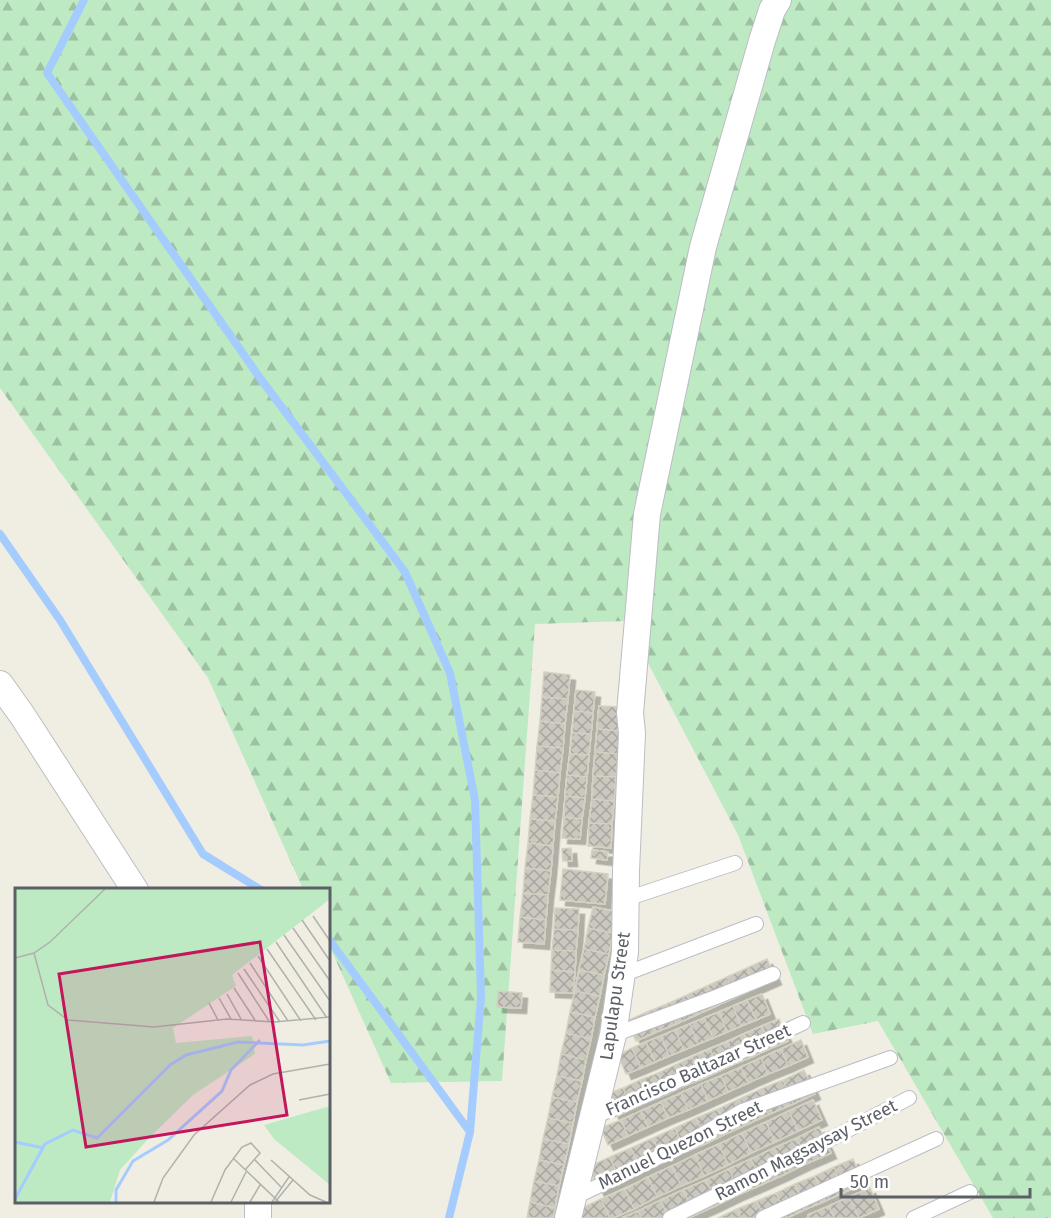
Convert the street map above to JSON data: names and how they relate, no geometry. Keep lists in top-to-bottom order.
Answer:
{
  "streets": {
    "street": ["Lapulapu Street"],
    "lane": ["Francisco Baltazar Street", "Manuel Quezon Street", "Ramon Magsaysay Street"]
  },
  "crossings": [
    ["Lapulapu Street", "Francisco Baltazar Street"],
    ["Lapulapu Street", "Manuel Quezon Street"]
  ],
  "scale_bar": "50 m"
}
